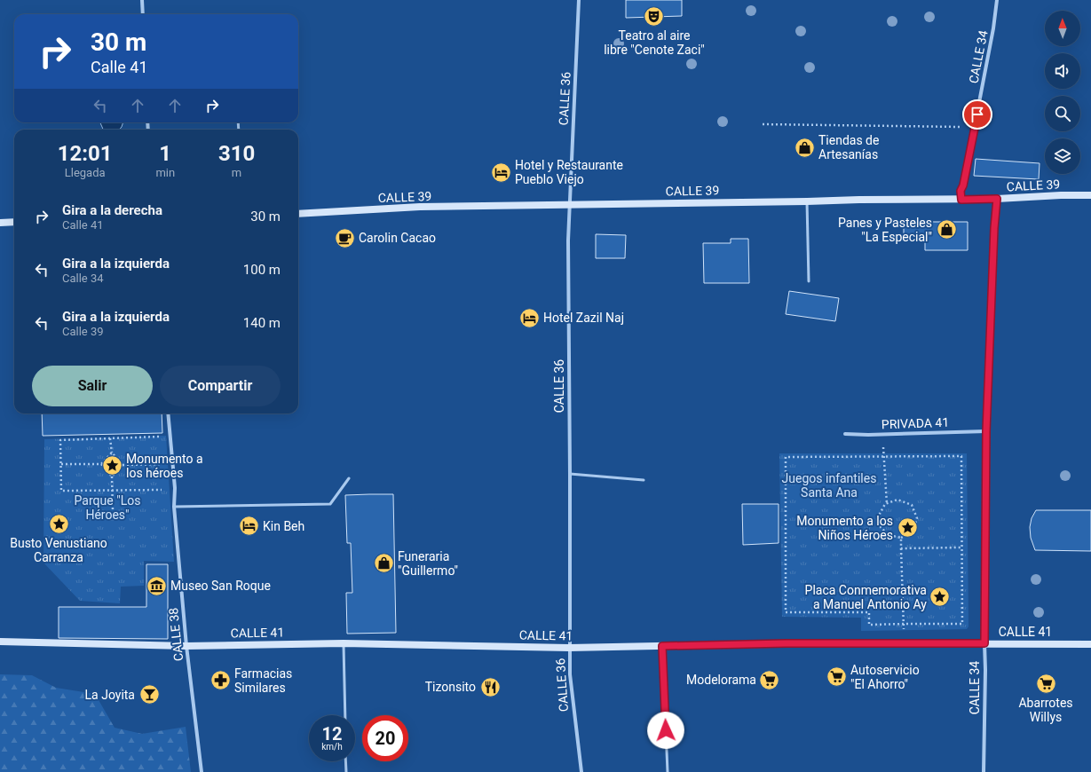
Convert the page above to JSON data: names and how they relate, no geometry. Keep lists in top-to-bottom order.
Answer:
{
  "streets": {
    "main road": ["CALLE 39", "CALLE 41"],
    "street": [
      "CALLE 34",
      "CALLE 36",
      "PRIVADA 41",
      "CALLE 38"
    ]
  },
  "crossings": [
    ["CALLE 34", "CALLE 39"],
    ["CALLE 34", "PRIVADA 41"],
    ["CALLE 34", "CALLE 41"],
    ["CALLE 36", "CALLE 39"],
    ["CALLE 36", "CALLE 41"],
    ["CALLE 41", "CALLE 38"]
  ],
  "parks": ["Juegos infantiles Santa Ana", "Parque \"Los Héroes\""],
  "places": {
    "theatre": ["Teatro al aire libre \"Cenote Zaci\""],
    "shop": ["Tiendas de Artesanías", "Panes y Pasteles \"La Especial\"", "Funeraria \"Guillermo\""],
    "hotel": ["Hotel y Restaurante Pueblo Viejo", "Hotel Zazil Naj", "Kin Beh"],
    "cafe": ["Carolin Cacao"],
    "place": [
      "Monumento a los héroes",
      "Busto Venustiano Carranza",
      "Monumento a los Niños Héroes",
      "Placa Conmemorativa a Manuel Antonio Ay"
    ],
    "museum": ["Museo San Roque"],
    "supermarket": ["Autoservicio \"El Ahorro\"", "Modelorama", "Abarrotes Willys"],
    "pharmacy": ["Farmacias Similares"],
    "restaurant": ["Tizonsito"],
    "bar": ["La Joyita"]
  },
  "north": "top",
  "page": {
    "turn": ["30 m", "Calle 41"],
    "eta": [
      "12:01",
      "Llegada",
      "1",
      "min",
      "310",
      "m"
    ],
    "list": [
      {
        "name": "Gira a la derecha",
        "note": "Calle 41",
        "value": "30 m"
      },
      {
        "name": "Gira a la izquierda",
        "note": "Calle 34",
        "value": "100 m"
      },
      {
        "name": "Gira a la izquierda",
        "note": "Calle 39",
        "value": "140 m"
      }
    ],
    "buttons": ["Salir", "Compartir"],
    "speed": "12 km/h",
    "limit": "20"
  }
}
